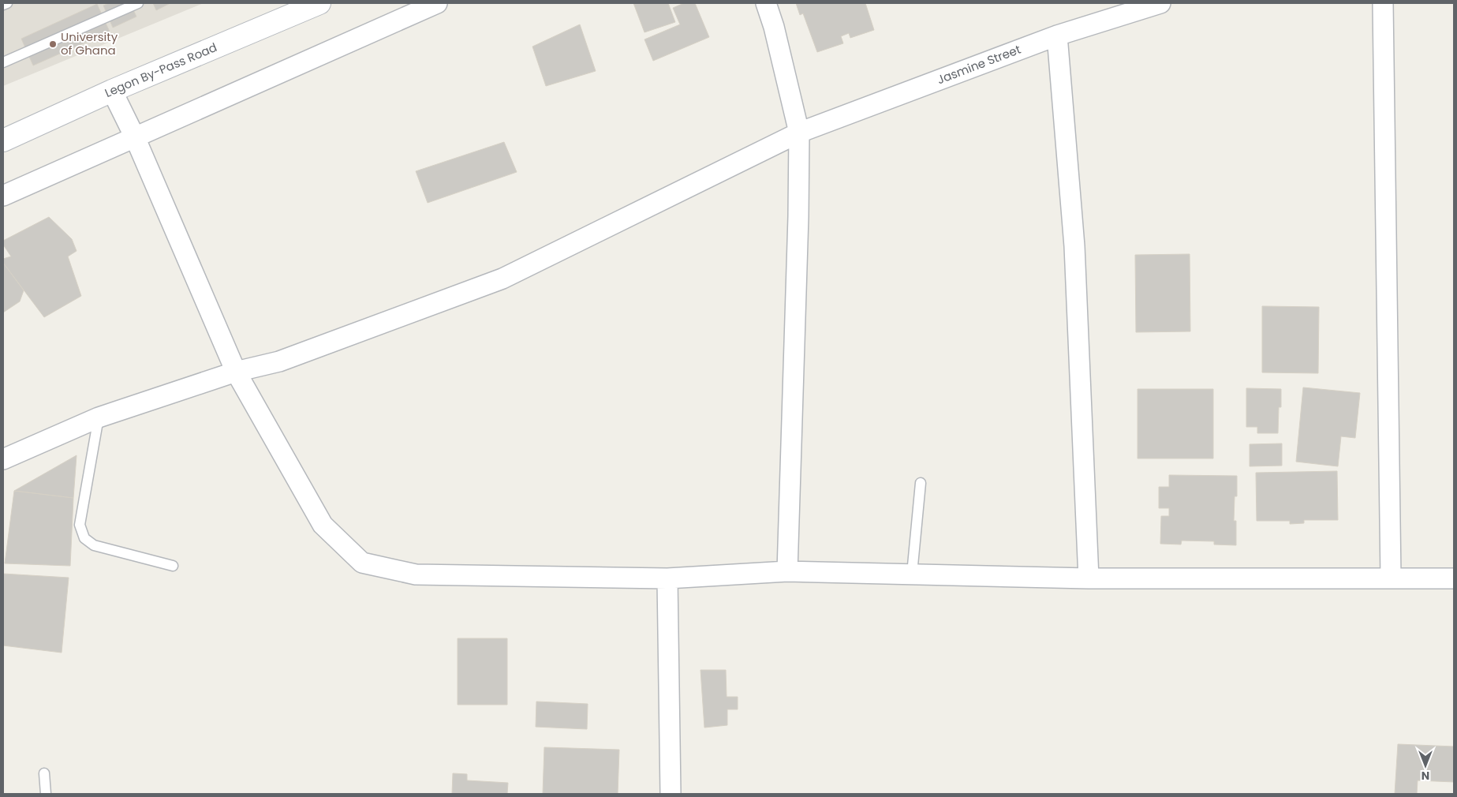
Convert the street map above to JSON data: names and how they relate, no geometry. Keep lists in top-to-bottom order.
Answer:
{
  "streets": {
    "street": ["Jasmine Street", "Legon By-Pass Road"]
  },
  "places": ["University of Ghana"],
  "north": "bottom"
}
